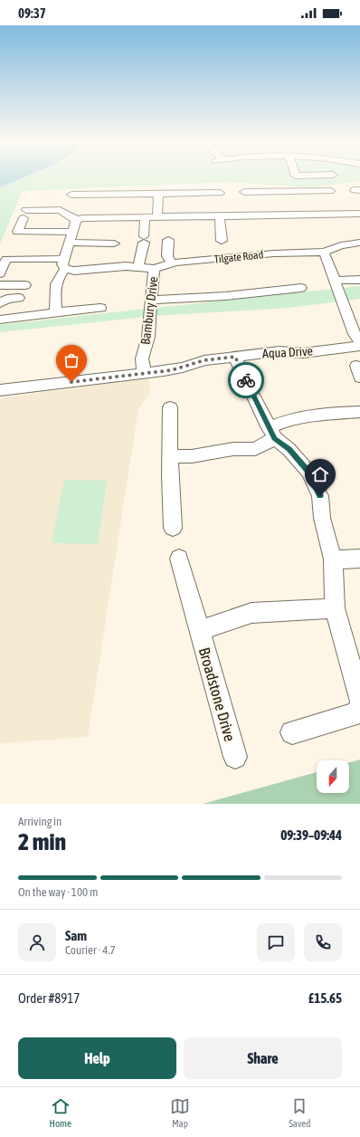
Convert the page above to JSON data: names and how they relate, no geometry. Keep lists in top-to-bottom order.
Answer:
{
  "streets": {
    "street": [
      "Tilgate Road",
      "Bambury Drive",
      "Aqua Drive",
      "Broadstone Drive"
    ]
  },
  "crossings": [
    ["Tilgate Road", "Bambury Drive"],
    ["Bambury Drive", "Aqua Drive"]
  ],
  "north": "bottom",
  "page": {
    "status": "09:37",
    "heading": ["2 min", "Arriving in", "09:39–09:44"],
    "panel": [
      "Sam",
      "Courier · 4.7",
      "Order #8917",
      "£15.65"
    ],
    "bar": "On the way · 100 m",
    "buttons": ["Help", "Share"],
    "tabs": ["Home", "Map", "Saved"]
  }
}
